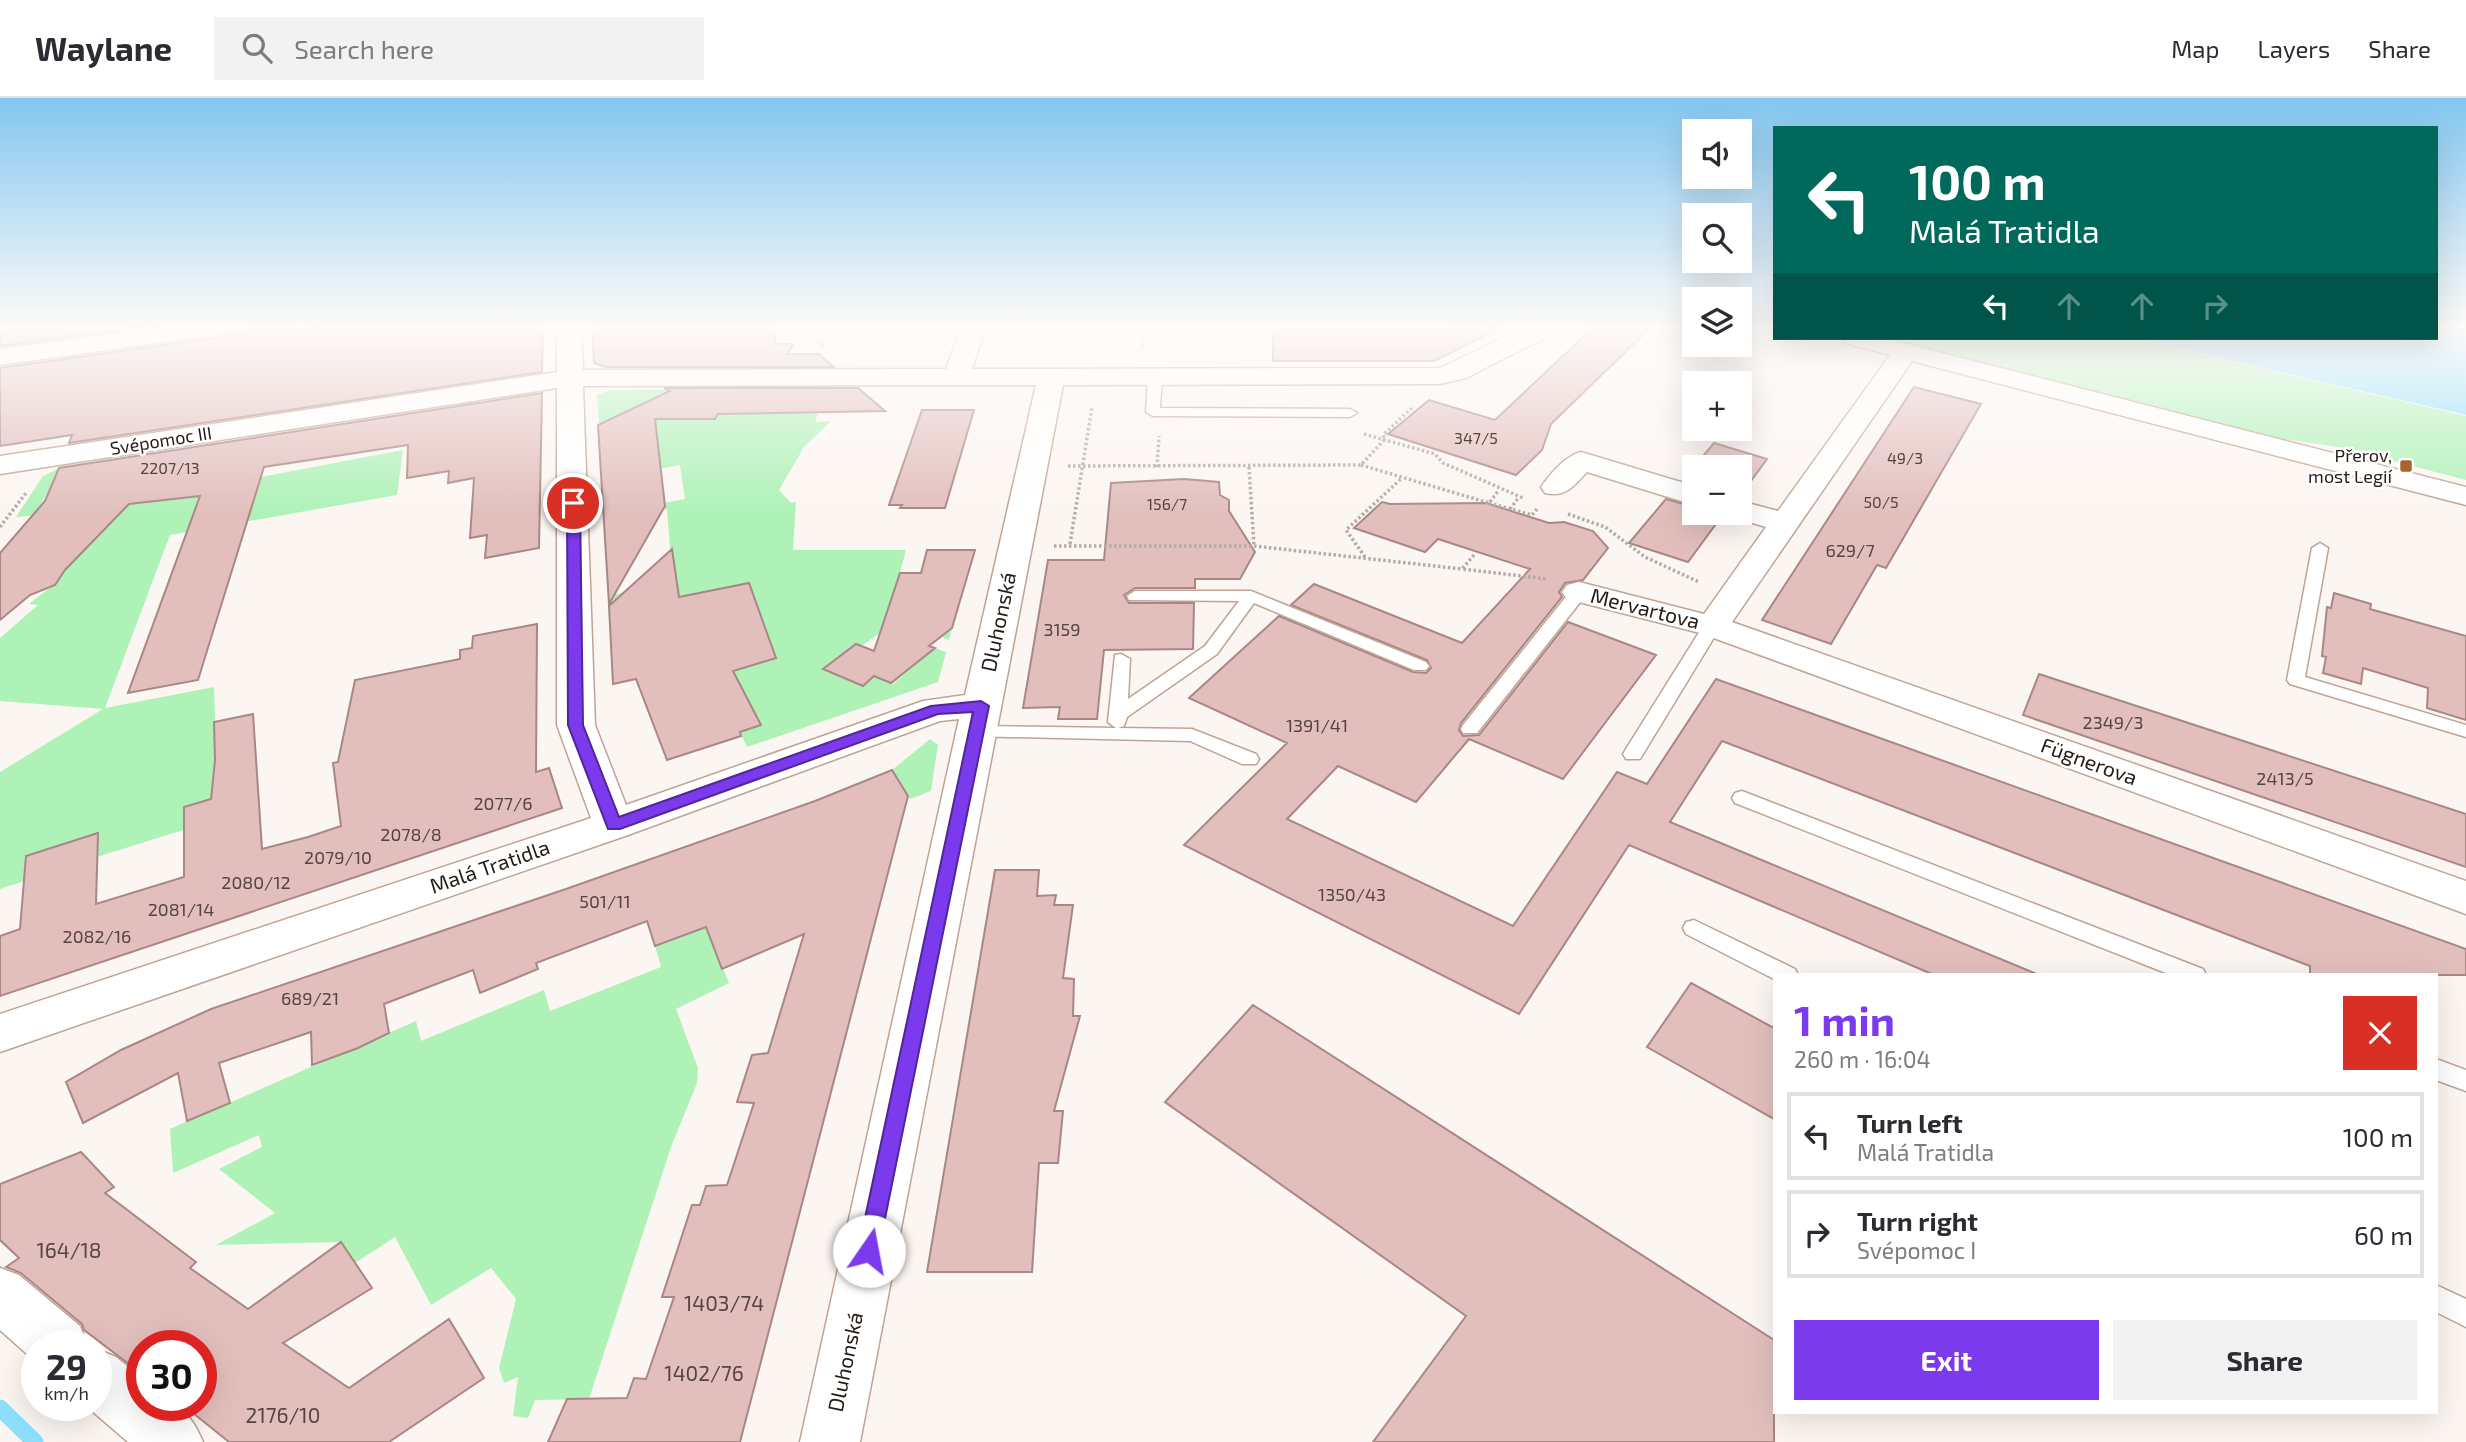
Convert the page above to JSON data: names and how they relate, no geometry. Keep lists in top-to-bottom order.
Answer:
{
  "streets": {
    "street": [
      "Svépomoc III",
      "Mervartova",
      "Dluhonská",
      "Fügnerova",
      "Malá Tratidla"
    ]
  },
  "crossings": [
    ["Mervartova", "Fügnerova"],
    ["Dluhonská", "Malá Tratidla"]
  ],
  "places": {
    "transit": ["Přerov, most Legií"]
  },
  "house_numbers": [
    "347/5",
    "49/3",
    "2207/13",
    "50/5",
    "156/7",
    "629/7",
    "3159",
    "2349/3",
    "1391/41",
    "2413/5",
    "2077/6",
    "2078/8",
    "2079/10",
    "2080/12",
    "1350/43",
    "501/11",
    "2081/14",
    "2082/16",
    "689/21",
    "164/18",
    "1403/74",
    "1402/76",
    "2176/10"
  ],
  "page": {
    "header": "Waylane",
    "search": "Search here",
    "nav": ["Map", "Layers", "Share"],
    "map_buttons": ["+", "−"],
    "turn": ["100 m", "Malá Tratidla"],
    "heading": ["1 min", "260 m · 16:04"],
    "list": [
      {
        "name": "Turn left",
        "note": "Malá Tratidla",
        "value": "100 m"
      },
      {
        "name": "Turn right",
        "note": "Svépomoc I",
        "value": "60 m"
      }
    ],
    "buttons": ["Exit", "Share"],
    "speed": "29 km/h",
    "limit": "30"
  }
}
